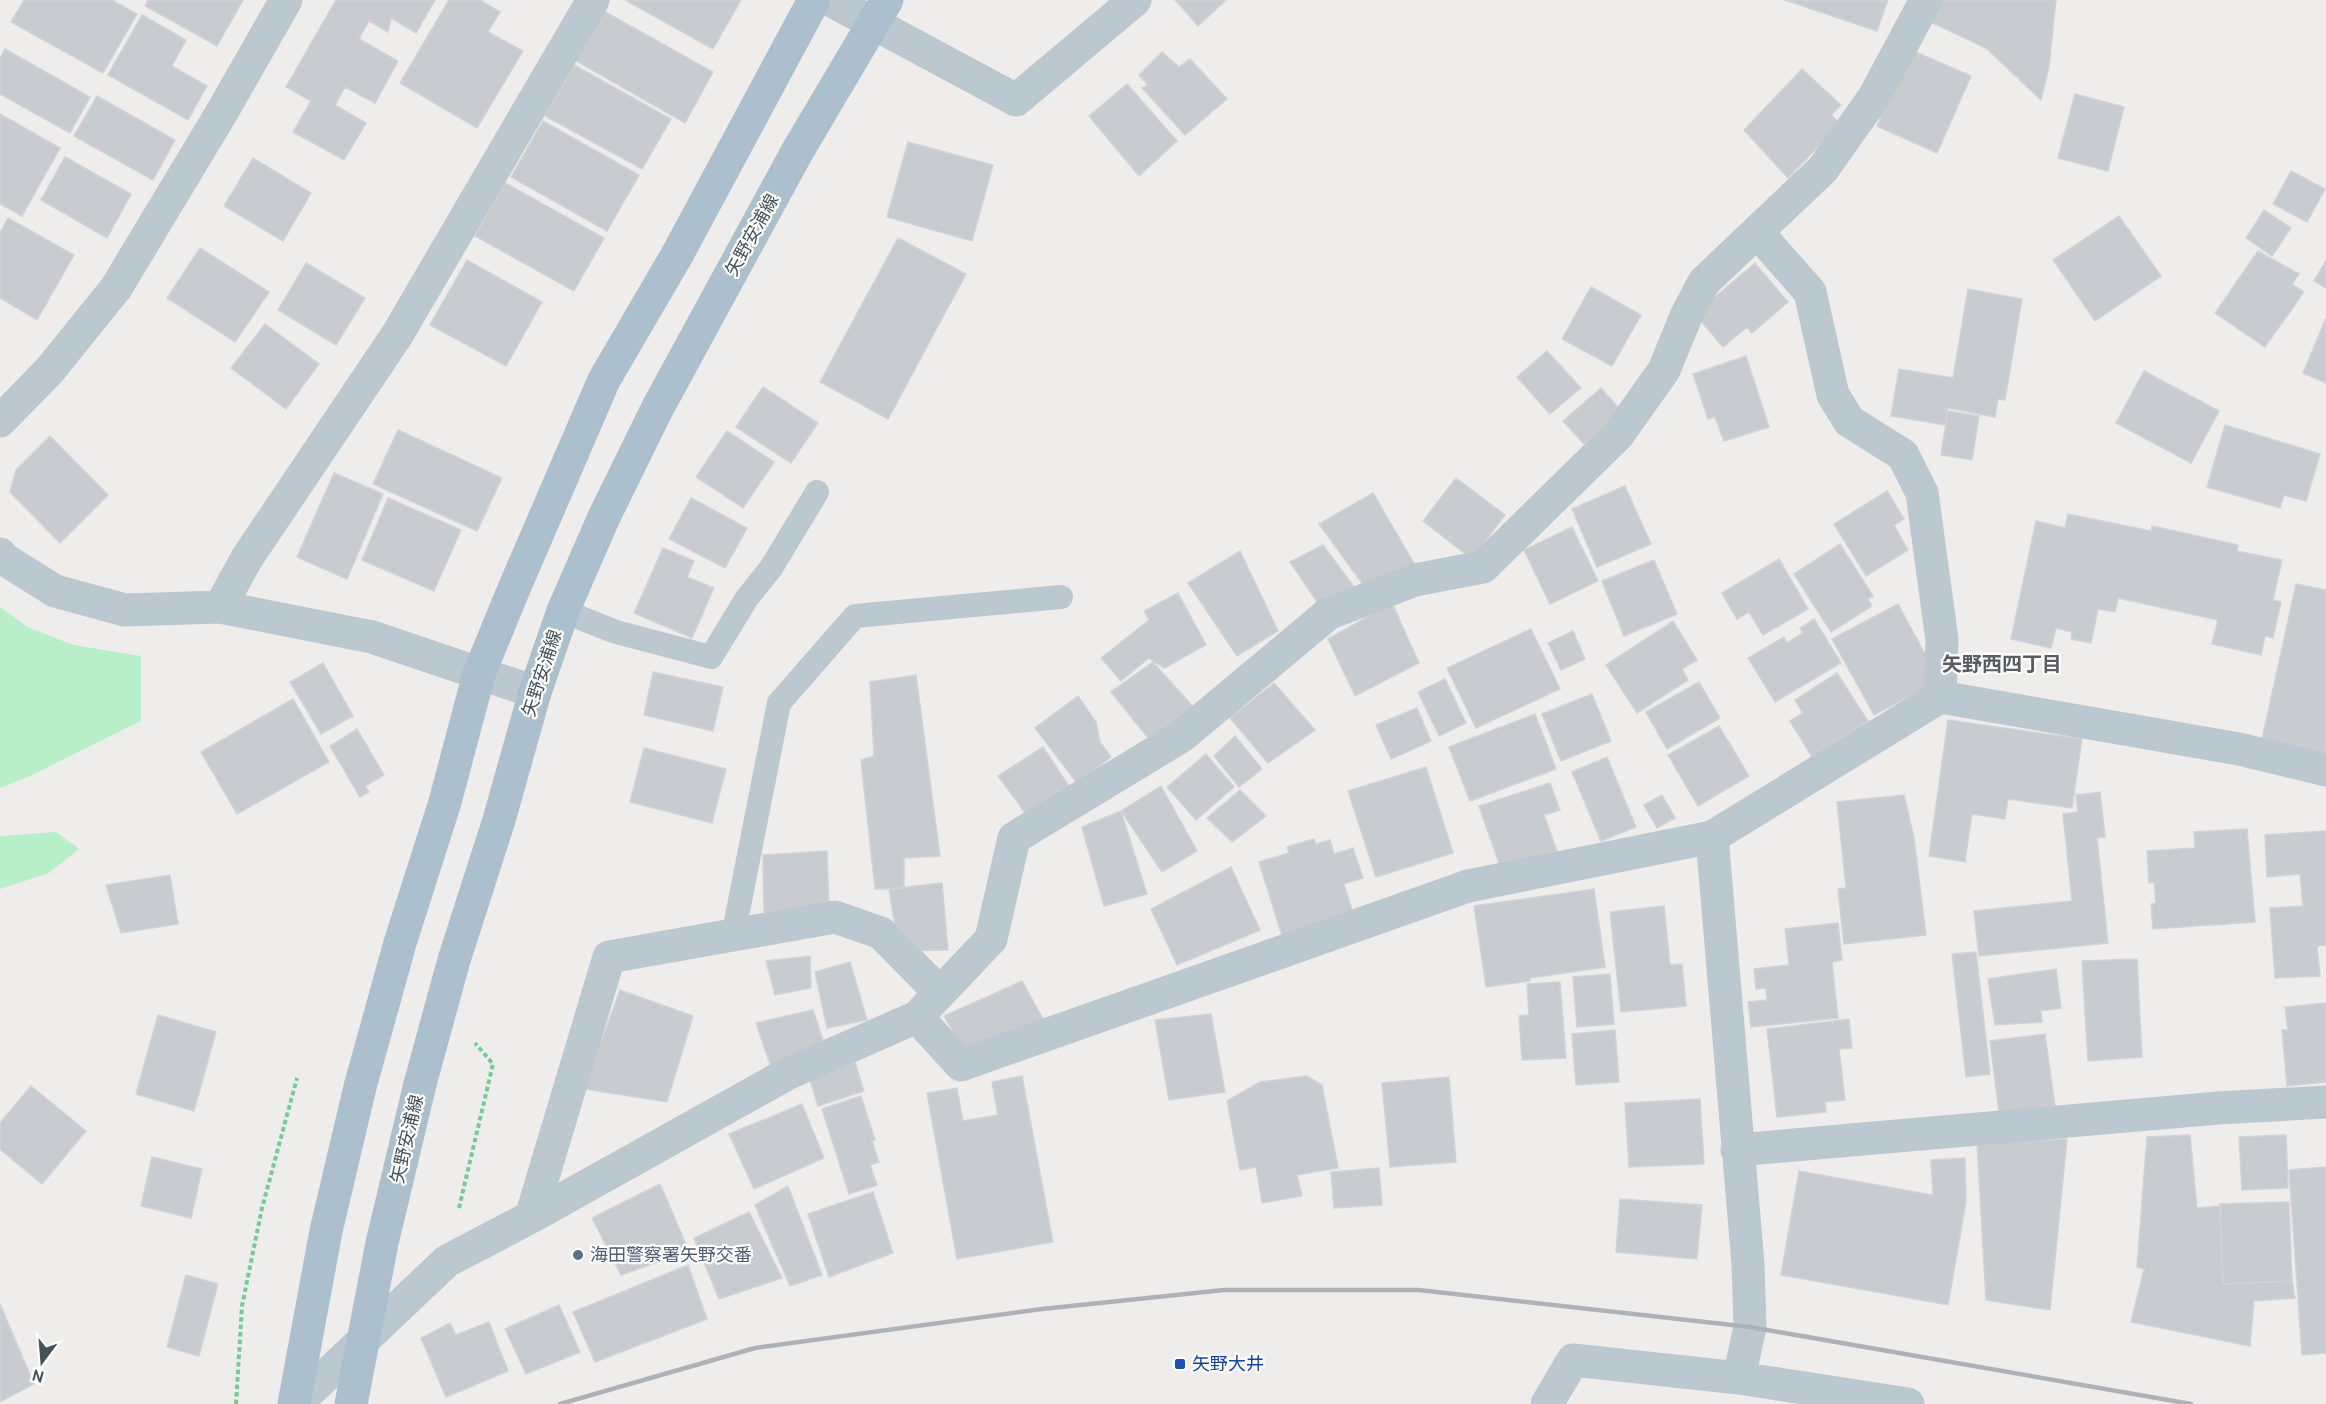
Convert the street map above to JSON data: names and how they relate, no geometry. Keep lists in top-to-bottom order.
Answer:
{
  "streets": {
    "main road": ["矢野安浦線"]
  },
  "districts": ["矢野西四丁目"],
  "places": {
    "other": ["海田警察署矢野交番"],
    "transit": ["矢野大井"]
  },
  "north": "bottom"
}
